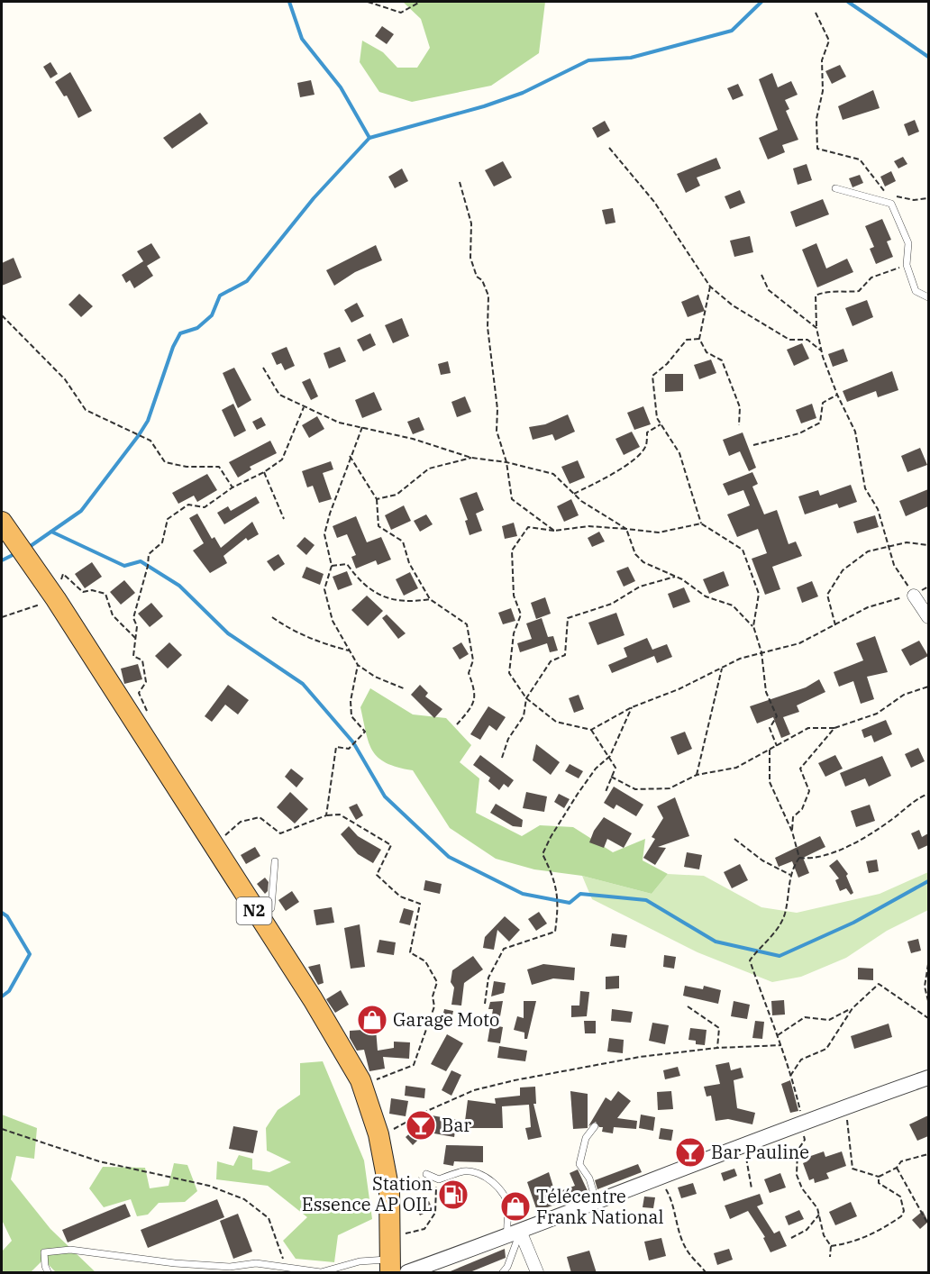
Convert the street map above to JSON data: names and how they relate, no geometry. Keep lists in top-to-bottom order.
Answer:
{
  "streets": {
    "highway": ["N2"]
  },
  "places": {
    "shop": ["Garage Moto", "Télécentre Frank National"],
    "bar": ["Bar", "Bar Pauline"],
    "fuel station": ["Station Essence AP OIL"]
  }
}
